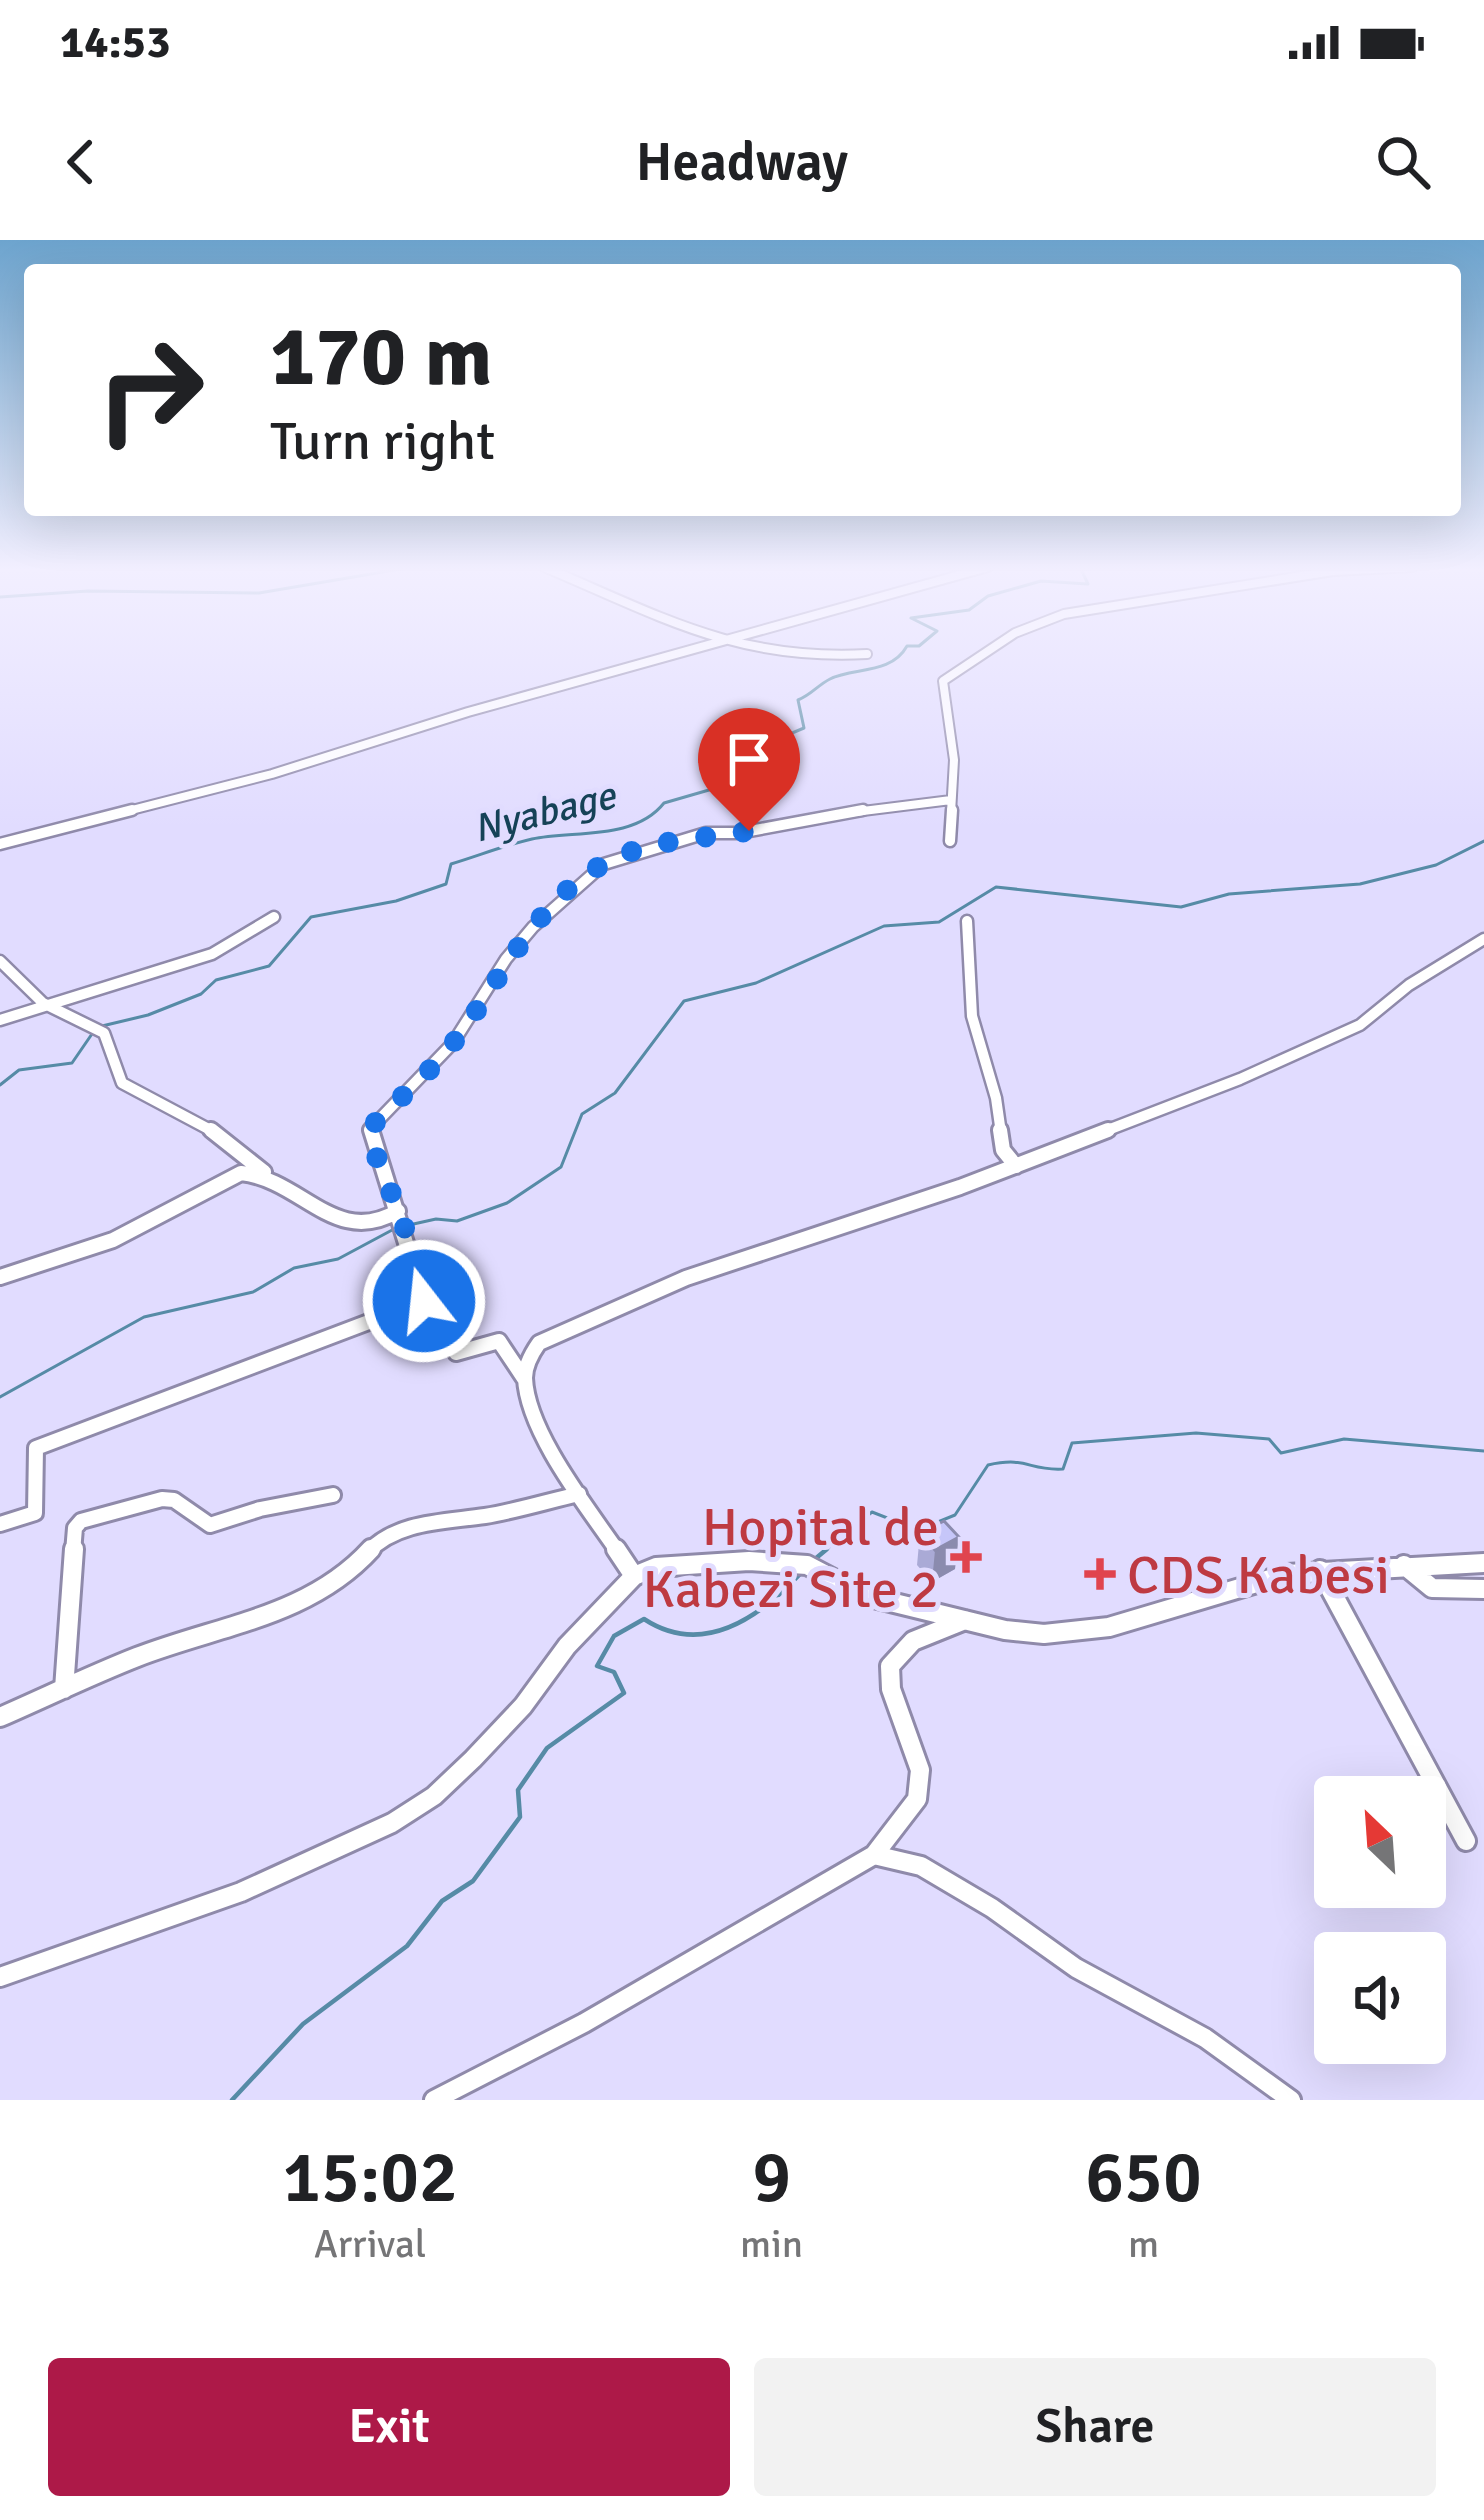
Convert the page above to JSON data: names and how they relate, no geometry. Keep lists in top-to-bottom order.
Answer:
{
  "water": ["Nyabage"],
  "places": {
    "health": ["Hopital de Kabezi Site 2", "CDS Kabesi"]
  },
  "north": "top left",
  "page": {
    "status": "14:53",
    "header": "Headway",
    "turn": ["170 m", "Turn right"],
    "eta": [
      "15:02",
      "Arrival",
      "9",
      "min",
      "650",
      "m"
    ],
    "buttons": ["Exit", "Share"]
  }
}
